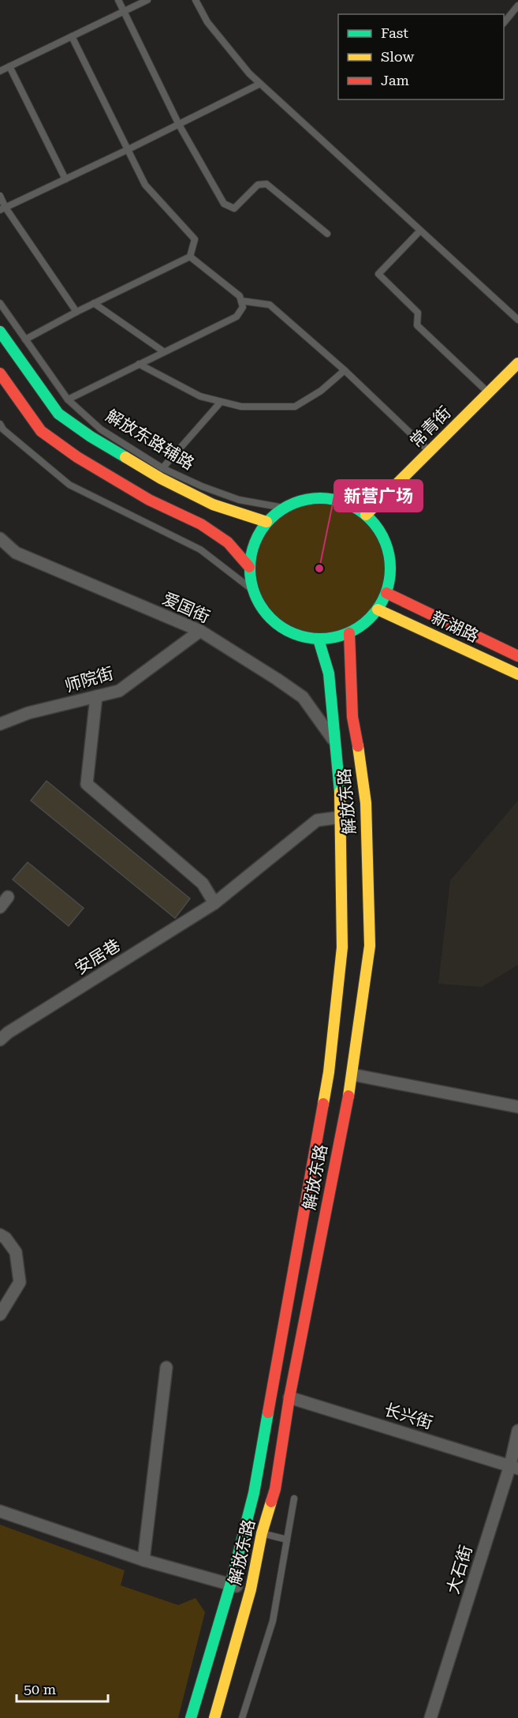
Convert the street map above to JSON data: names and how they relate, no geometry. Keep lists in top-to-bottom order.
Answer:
{
  "streets": {
    "main road": ["常青街", "新湖路", "解放东路"],
    "street": [
      "爱国街",
      "师院街",
      "安居巷",
      "长兴街",
      "大石街"
    ],
    "lane": ["解放东路辅路"]
  },
  "crossings": [
    ["常青街", "解放东路辅路"],
    ["常青街", "新湖路"],
    ["常青街", "解放东路"],
    ["解放东路辅路", "新湖路"],
    ["解放东路辅路", "解放东路"],
    ["爱国街", "师院街"],
    ["爱国街", "解放东路"],
    ["新湖路", "解放东路"],
    ["解放东路", "安居巷"],
    ["解放东路", "长兴街"],
    ["长兴街", "大石街"]
  ],
  "places": ["新营广场"],
  "legend": ["Fast", "Slow", "Jam"],
  "scale_bar": "50 m"
}
